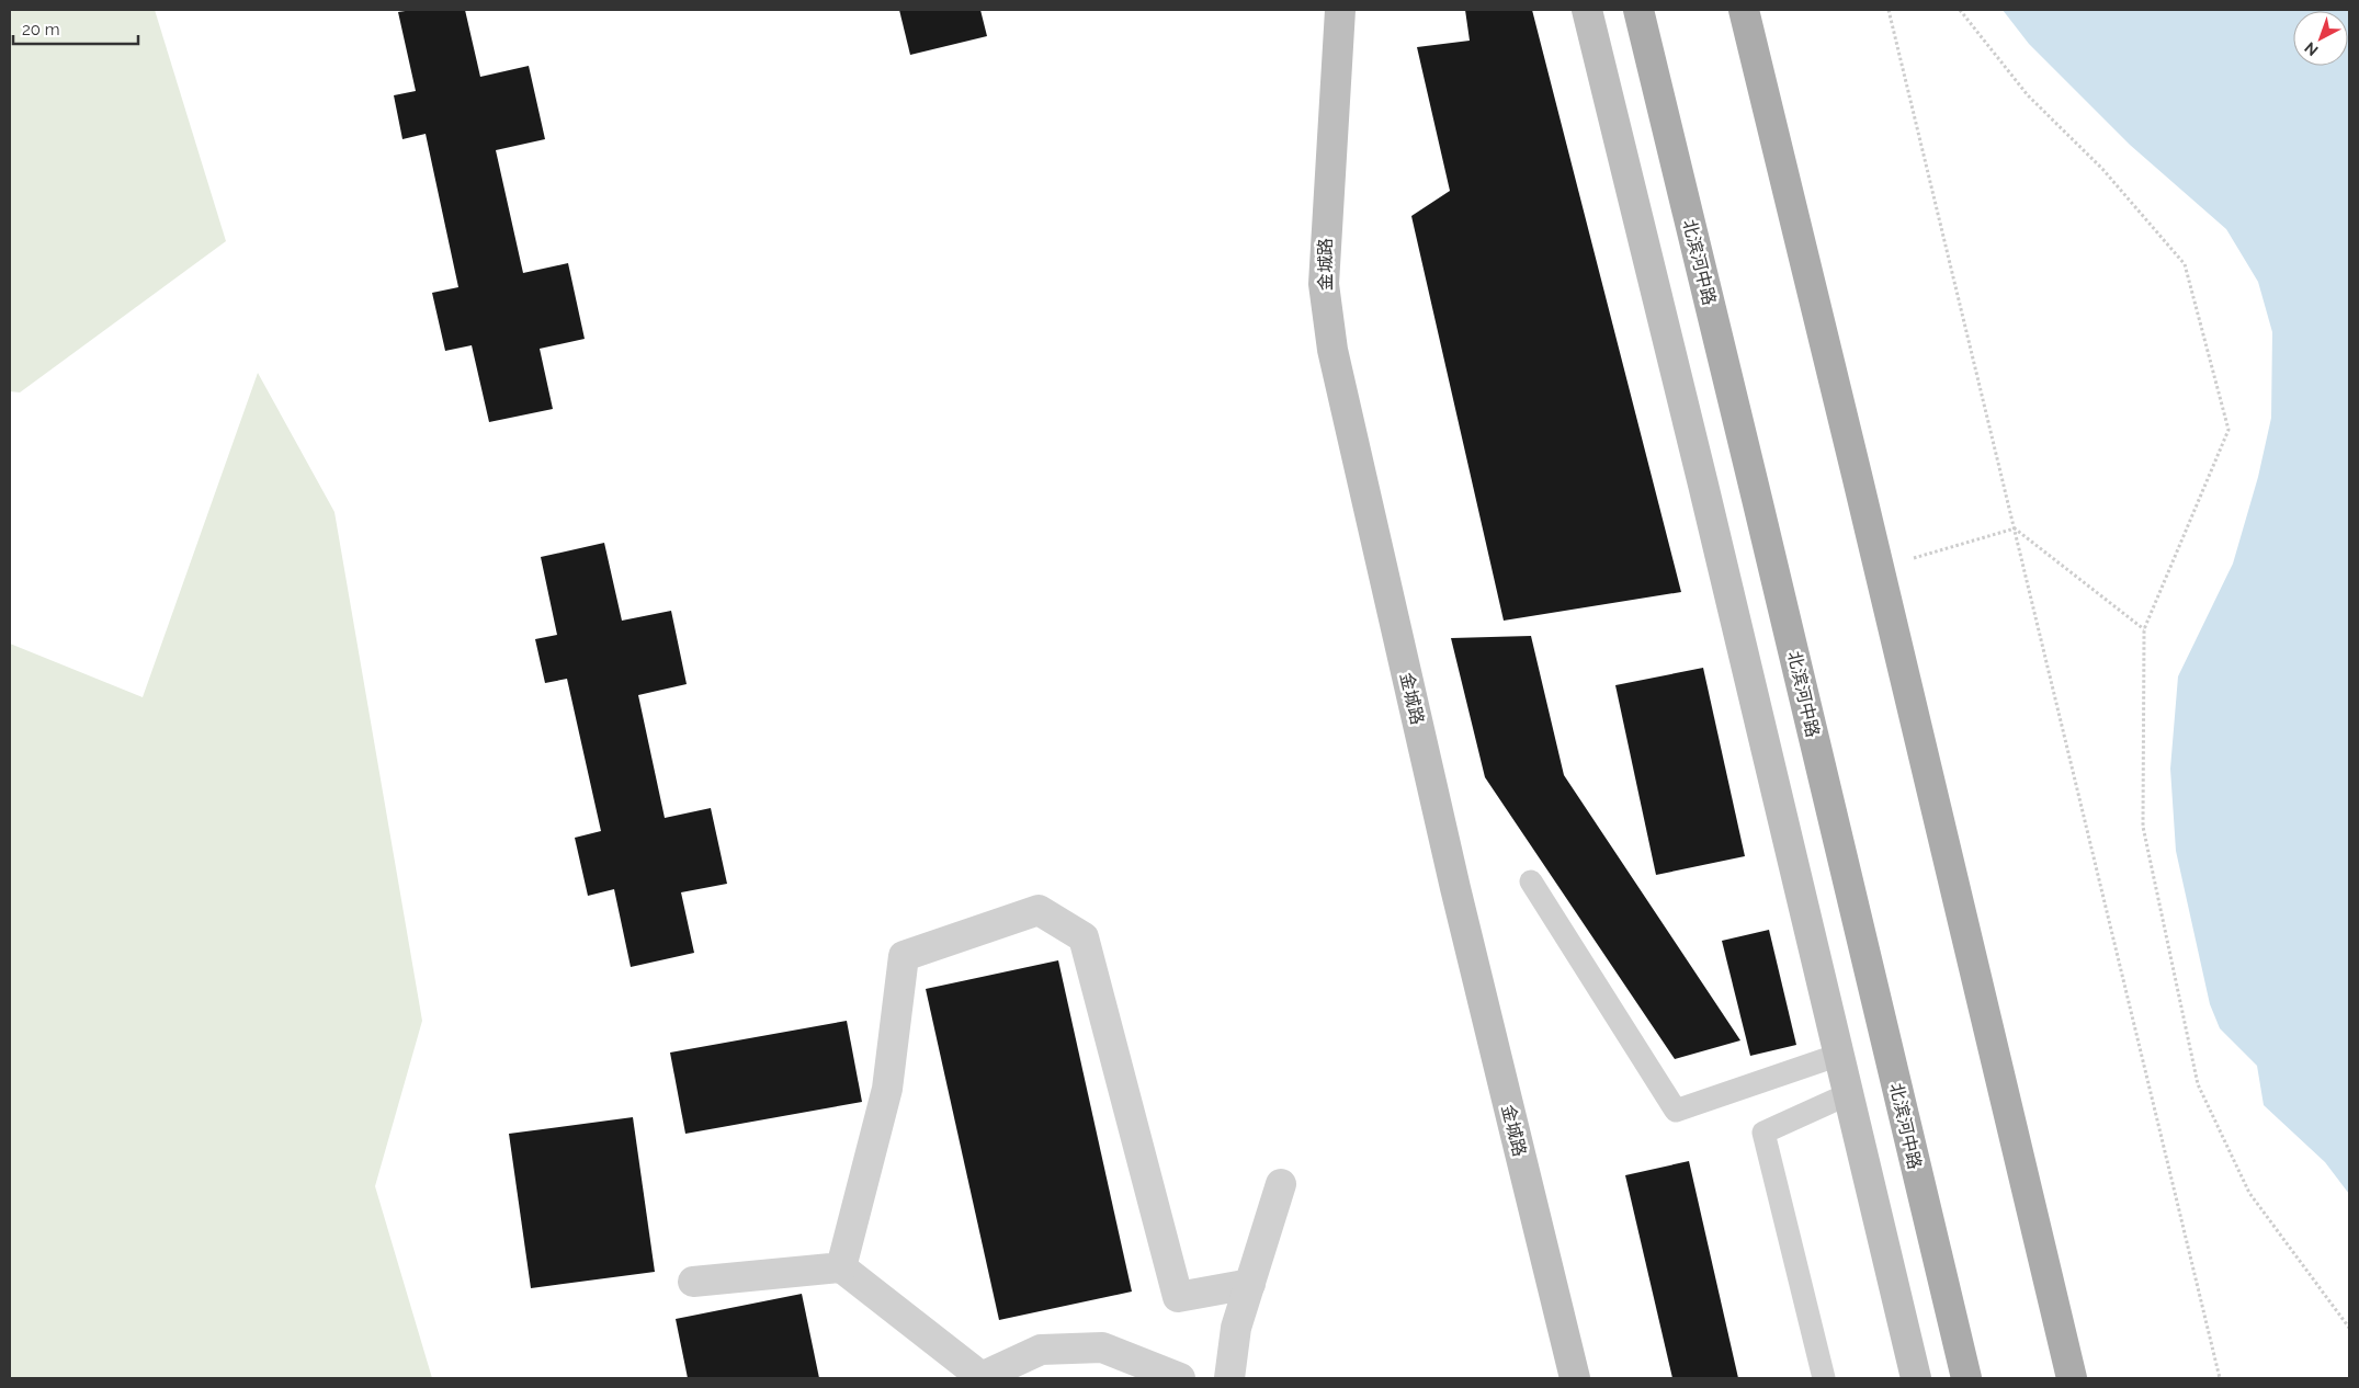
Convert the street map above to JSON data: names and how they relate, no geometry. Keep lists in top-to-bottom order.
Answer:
{
  "streets": {
    "main road": ["北滨河中路"],
    "street": ["金城路"]
  },
  "scale_bar": "20 m",
  "north": "bottom left"
}
